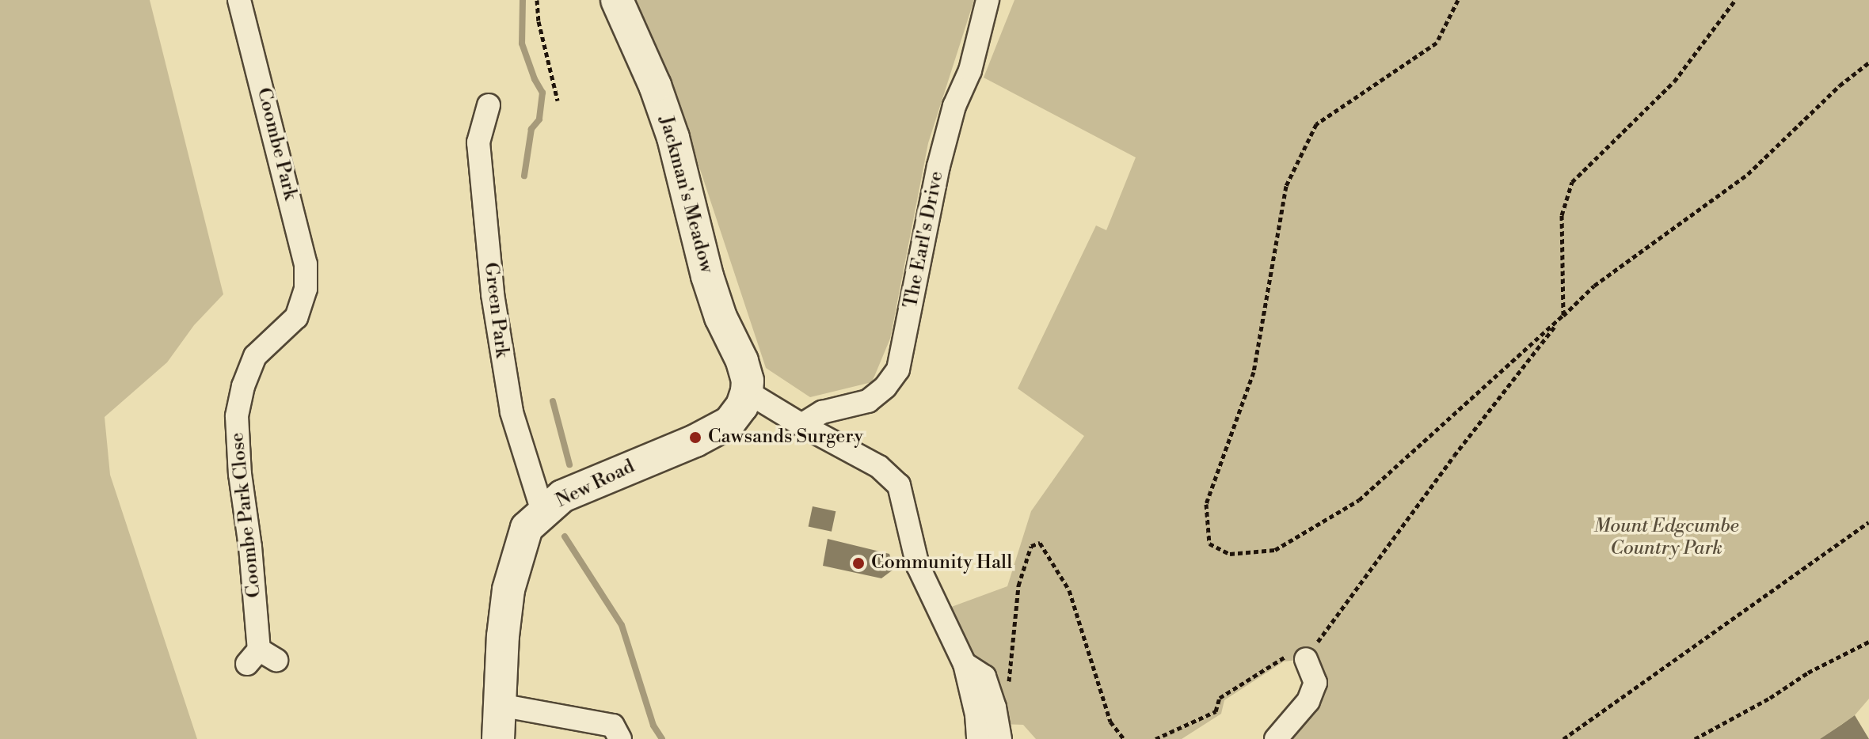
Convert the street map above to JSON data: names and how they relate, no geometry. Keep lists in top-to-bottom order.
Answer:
{
  "streets": {
    "street": [
      "Coombe Park",
      "Jackman's Meadow",
      "The Earl's Drive",
      "Green Park",
      "New Road",
      "Coombe Park Close"
    ]
  },
  "crossings": [
    ["Coombe Park", "Coombe Park Close"],
    ["Jackman's Meadow", "New Road"],
    ["Green Park", "New Road"]
  ],
  "parks": ["Mount Edgcumbe Country Park"],
  "places": ["Cawsands Surgery", "Community Hall"]
}
